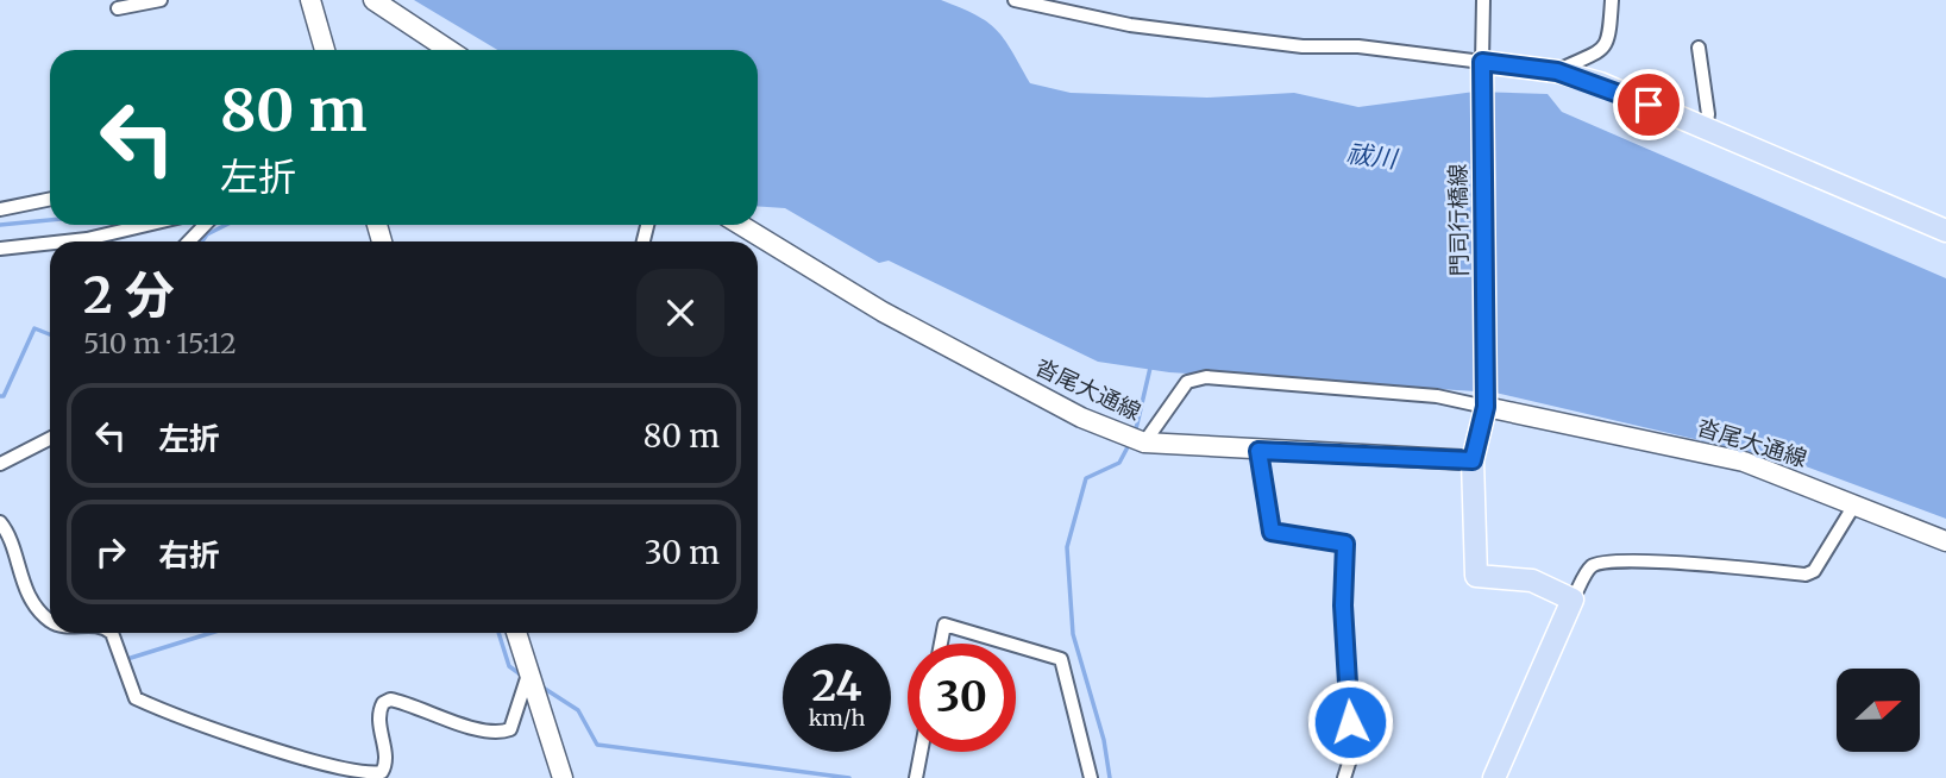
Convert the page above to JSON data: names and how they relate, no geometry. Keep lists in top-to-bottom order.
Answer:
{
  "streets": {
    "main road": ["門司行橋線", "沓尾大通線"]
  },
  "crossings": [
    ["門司行橋線", "沓尾大通線"]
  ],
  "water": ["祓川"],
  "north": "right",
  "page": {
    "turn": ["80 m", "左折"],
    "heading": ["2 分", "510 m · 15:12"],
    "list": [
      {
        "name": "左折",
        "value": "80 m"
      },
      {
        "name": "右折",
        "value": "30 m"
      }
    ],
    "speed": "24 km/h",
    "limit": "30"
  }
}
